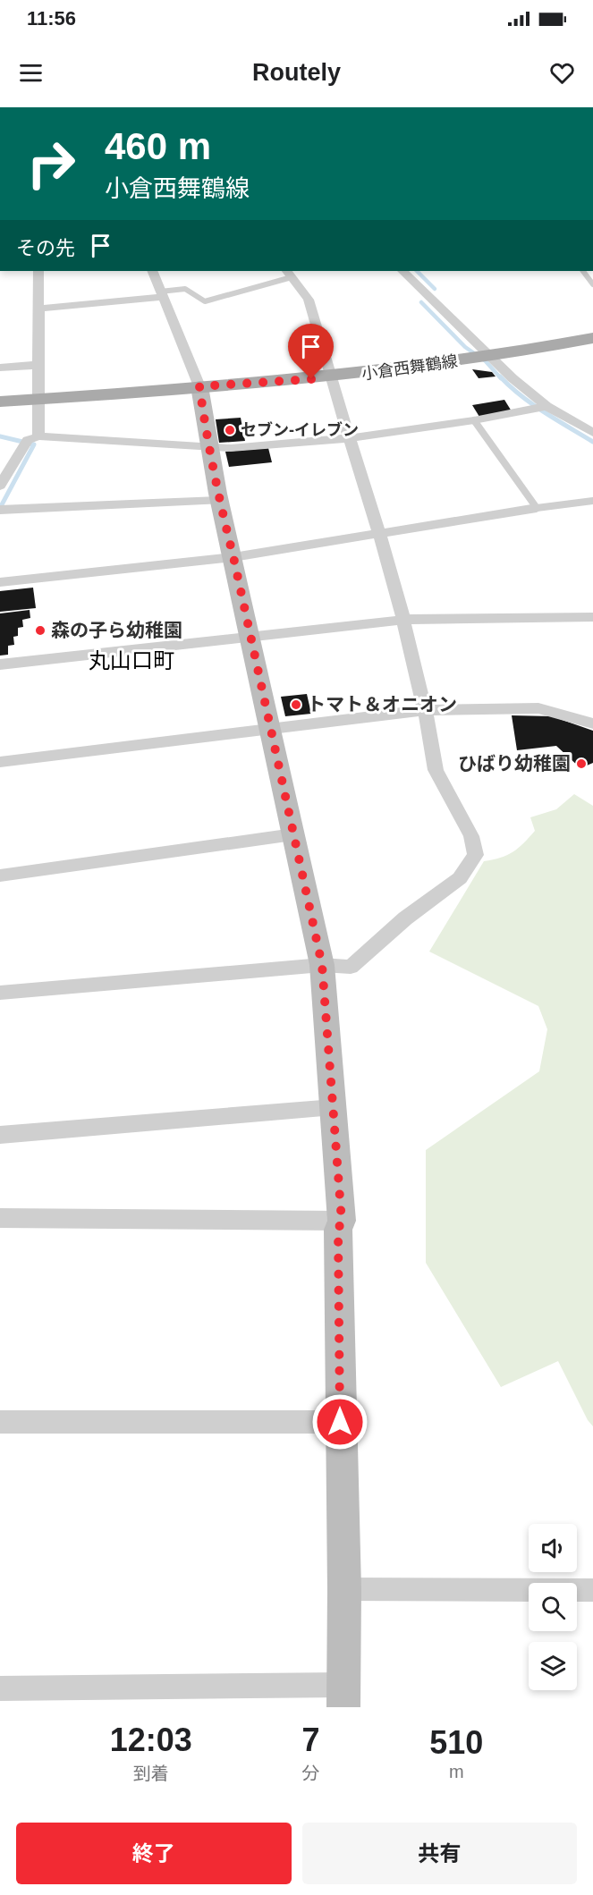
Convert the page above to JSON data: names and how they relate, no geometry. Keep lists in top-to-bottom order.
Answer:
{
  "streets": {
    "main road": ["小倉西舞鶴線"]
  },
  "districts": ["丸山口町"],
  "places": [
    "セブン-イレブン",
    "森の子ら幼稚園",
    "トマト＆オニオン",
    "ひばり幼稚園"
  ],
  "page": {
    "status": "11:56",
    "header": "Routely",
    "turn": ["460 m", "小倉西舞鶴線"],
    "then": "その先",
    "eta": [
      "12:03",
      "到着",
      "7",
      "分",
      "510",
      "m"
    ],
    "buttons": ["終了", "共有"]
  }
}
